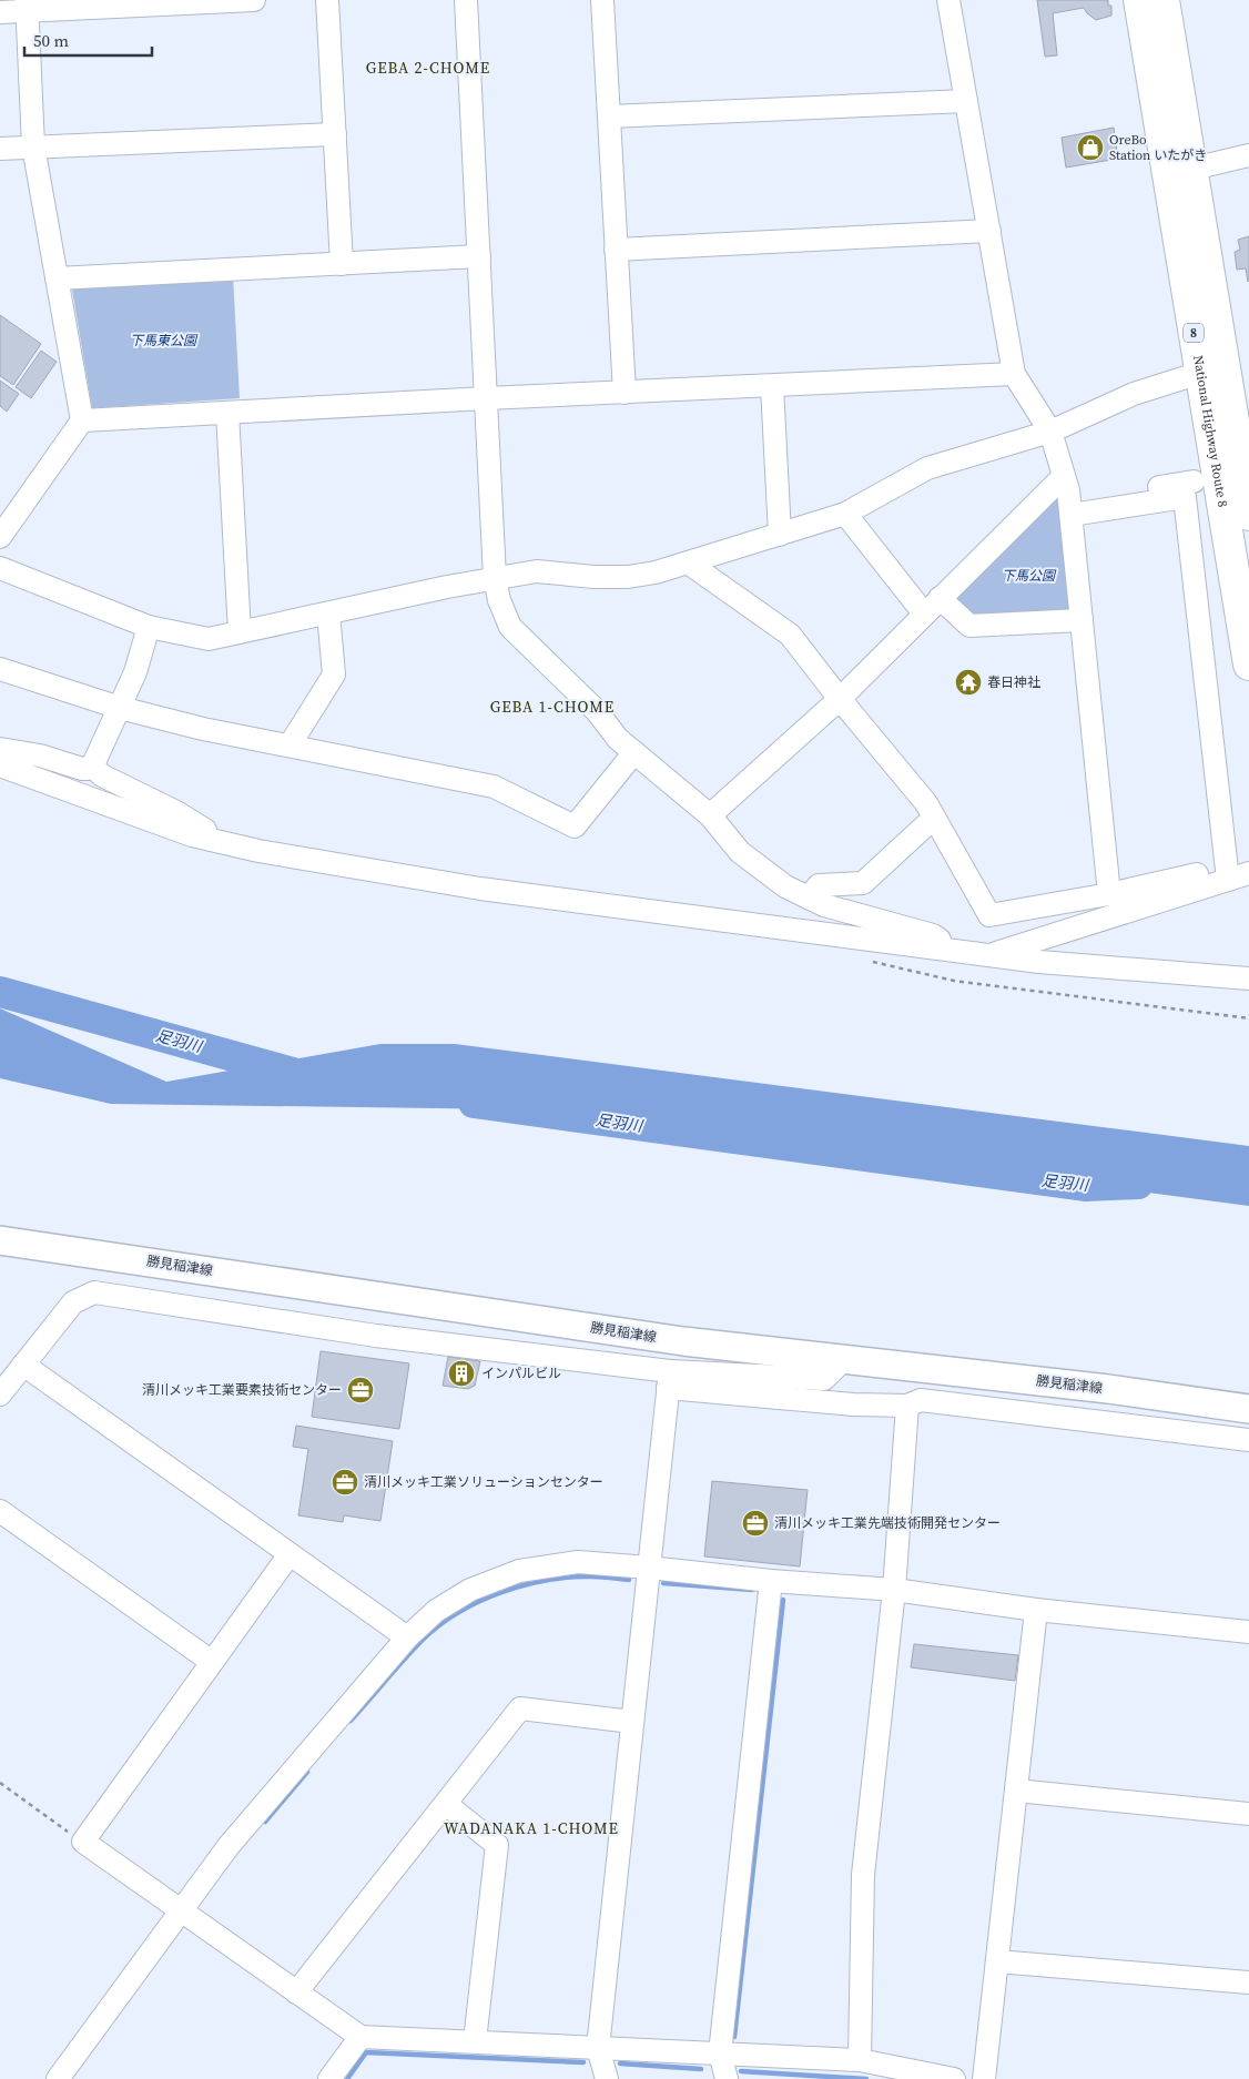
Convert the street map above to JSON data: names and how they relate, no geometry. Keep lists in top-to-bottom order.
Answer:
{
  "streets": {
    "highway": ["8", "National Highway Route 8"],
    "main road": ["勝見稲津線"]
  },
  "districts": ["GEBA 2-CHOME", "GEBA 1-CHOME", "WADANAKA 1-CHOME"],
  "water": ["足羽川"],
  "parks": ["下馬東公園", "下馬公園"],
  "places": {
    "shop": ["OreBo Station いたがき"],
    "temple": ["春日神社"],
    "building": ["インパルビル"],
    "office": ["清川メッキ工業要素技術センター", "清川メッキ工業ソリューションセンター", "清川メッキ工業先端技術開発センター"]
  },
  "scale_bar": "50 m"
}
